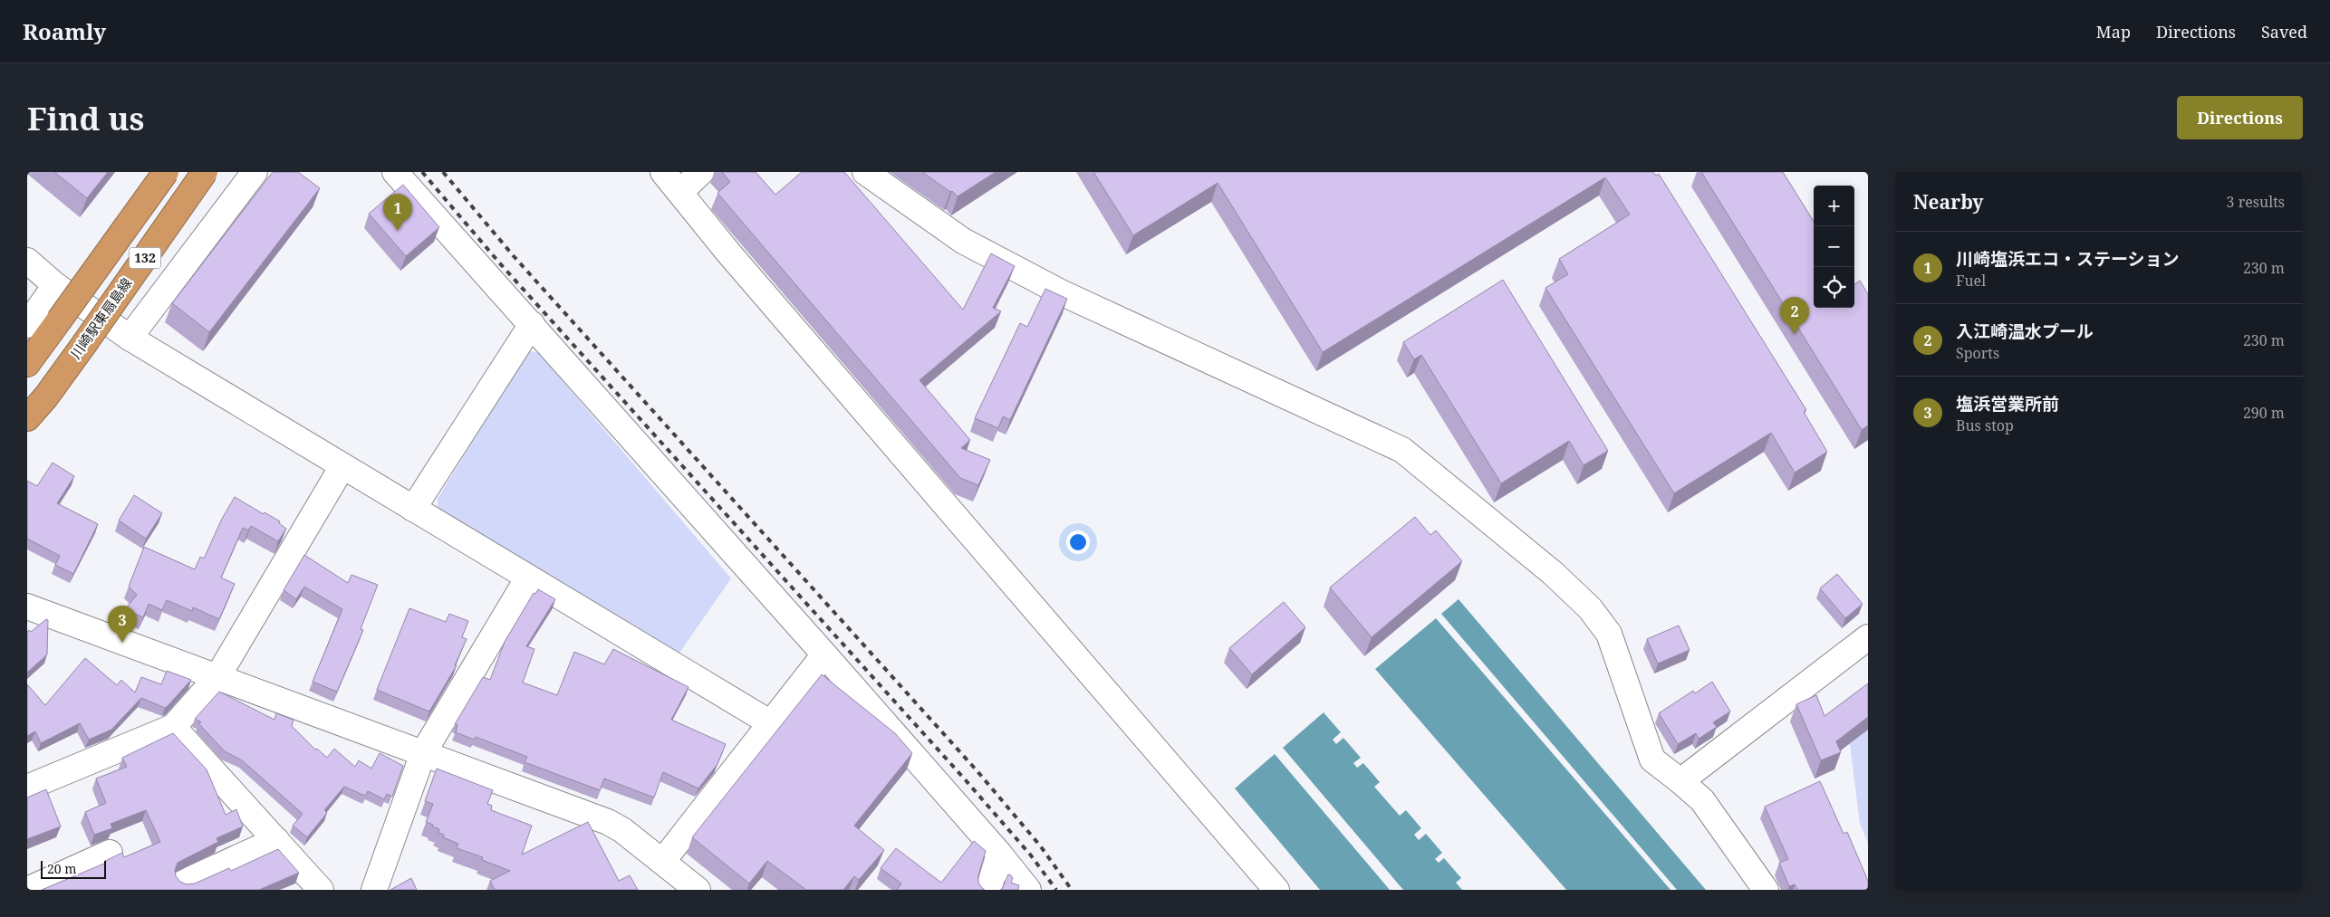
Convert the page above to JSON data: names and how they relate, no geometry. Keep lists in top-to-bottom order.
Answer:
{
  "streets": {
    "highway": ["132", "川崎駅東扇島線"]
  },
  "scale_bar": "20 m",
  "page": {
    "header": "Roamly",
    "nav": ["Map", "Directions", "Saved"],
    "buttons": "Directions",
    "title": "Find us",
    "heading": ["Nearby", "3 results"],
    "map_buttons": ["+", "−"],
    "pins": ["1", "2", "3"],
    "list": [
      {
        "mark": "1",
        "name": "川崎塩浜エコ・ステーション",
        "note": "Fuel",
        "value": "230 m"
      },
      {
        "mark": "2",
        "name": "入江崎温水プール",
        "note": "Sports",
        "value": "230 m"
      },
      {
        "mark": "3",
        "name": "塩浜営業所前",
        "note": "Bus stop",
        "value": "290 m"
      }
    ],
    "scale": "20 m"
  }
}
